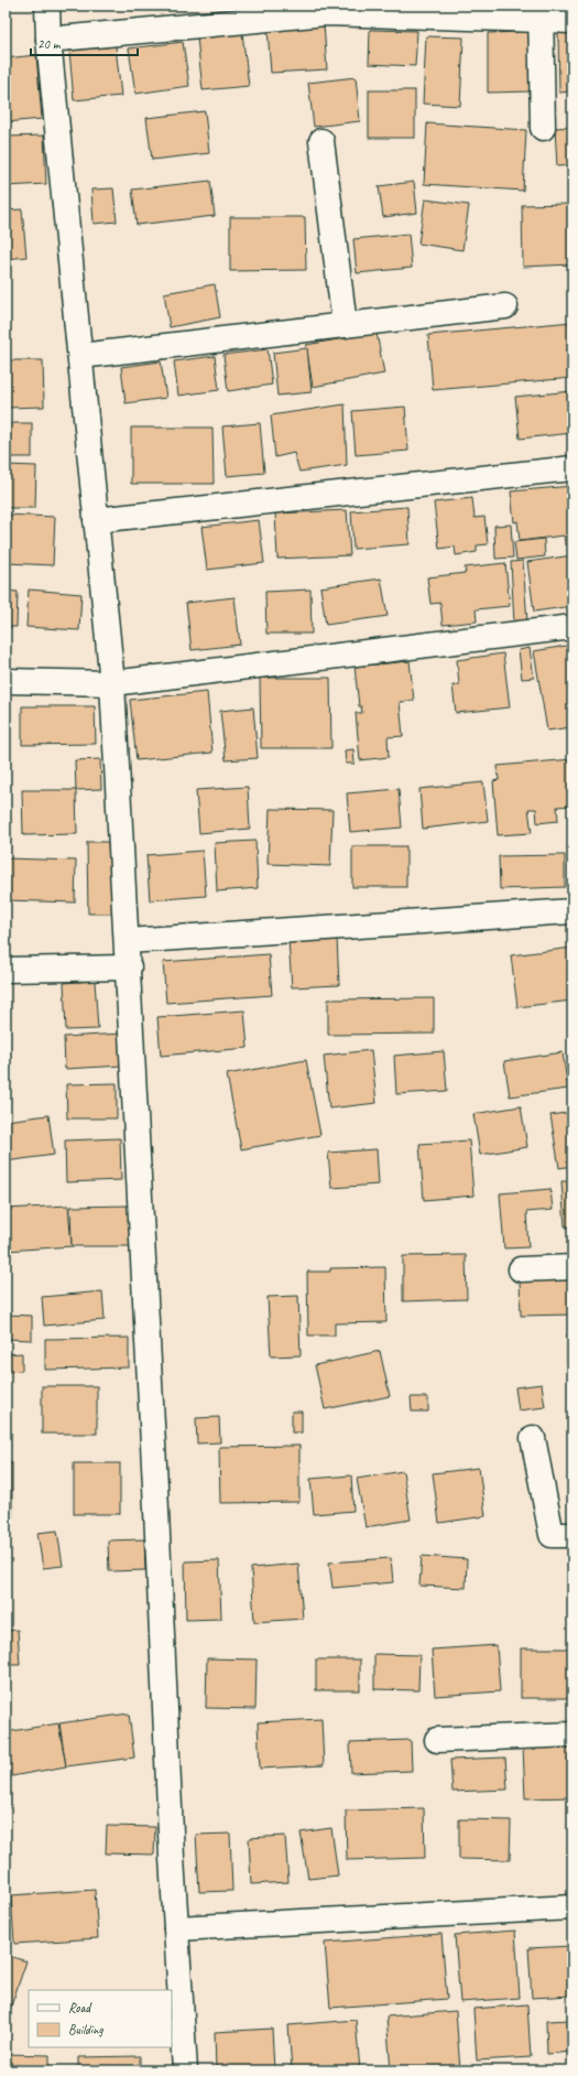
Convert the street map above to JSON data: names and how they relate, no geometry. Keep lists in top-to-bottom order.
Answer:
{
  "legend": ["Road", "Building"],
  "scale_bar": "20 m"
}
